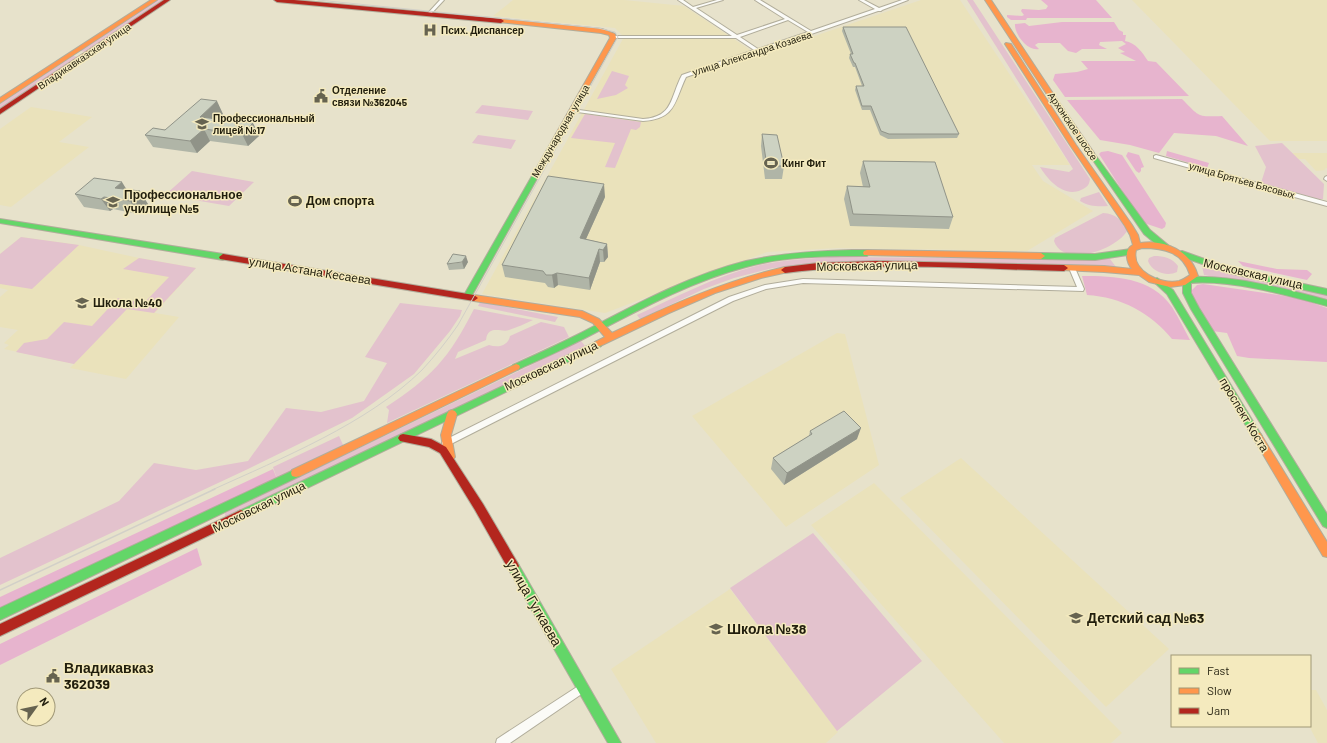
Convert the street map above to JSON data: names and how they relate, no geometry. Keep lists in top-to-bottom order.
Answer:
{
  "streets": {
    "main road": [
      "Владикавказская улица",
      "Архонское шоссе",
      "Международная улица",
      "Московская улица",
      "улица Астана Кесаева",
      "проспект Коста",
      "улица Гугкаева"
    ],
    "street": ["улица Александра Козаева", "улица Брятьев Бясовых"]
  },
  "crossings": [
    ["улица Александра Козаева", "Международная улица"],
    ["Архонское шоссе", "Московская улица"],
    ["Международная улица", "улица Астана Кесаева"],
    ["Московская улица", "улица Астана Кесаева"],
    ["Московская улица", "проспект Коста"],
    ["Московская улица", "улица Гугкаева"]
  ],
  "places": {
    "hospital": ["Псих. Диспансер"],
    "public building": ["Отделение связи №362045", "Владикавказ 362039"],
    "school or university": [
      "Профессиональный лицей №17",
      "Профессиональное училище №5",
      "Школа №40",
      "Детский сад №63",
      "Школа №38"
    ],
    "sports": ["Кинг Фит", "Дом спорта"]
  },
  "legend": ["Fast", "Slow", "Jam"],
  "north": "top right"
}
